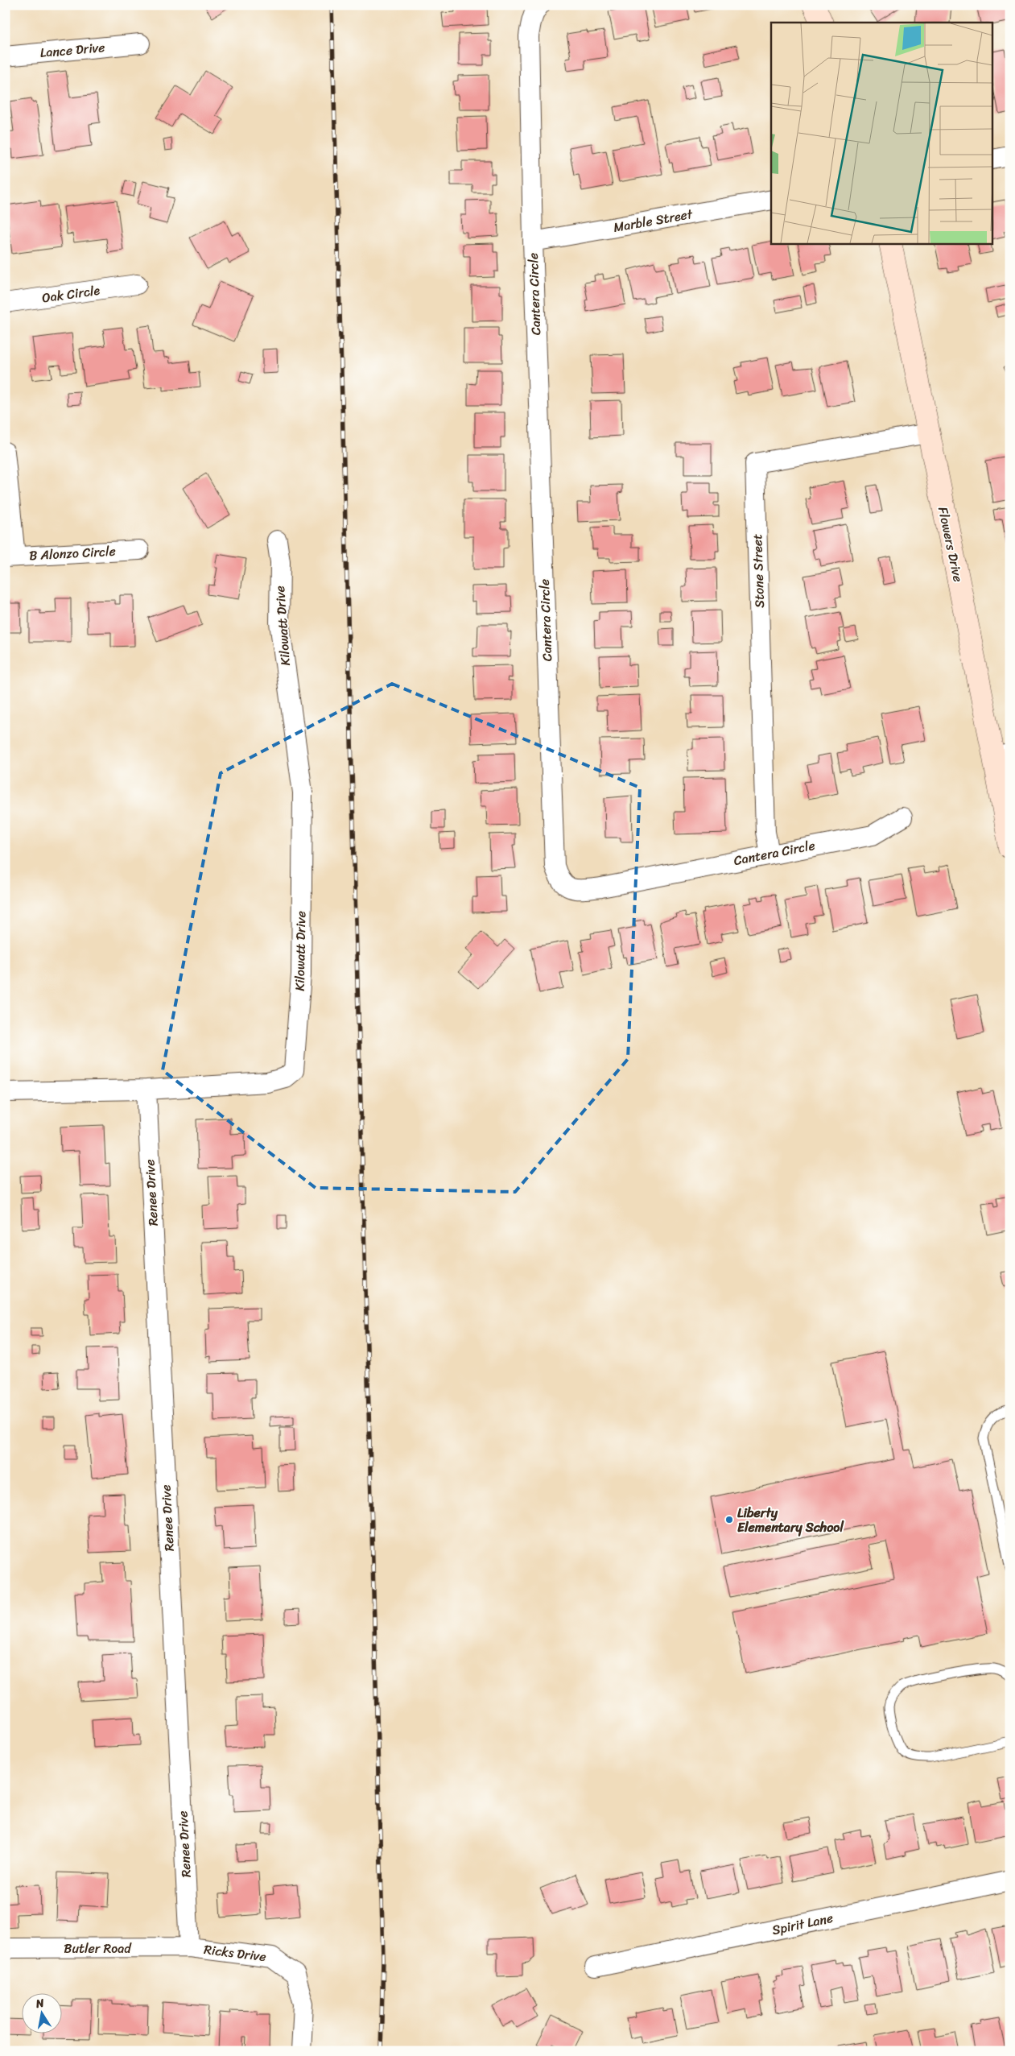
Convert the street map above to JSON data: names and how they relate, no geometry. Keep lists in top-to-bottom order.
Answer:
{
  "streets": {
    "street": [
      "Lance Drive",
      "Marble Street",
      "Oak Circle",
      "Cantera Circle",
      "Flowers Drive",
      "B Alonzo Circle",
      "Stone Street",
      "Kilowatt Drive",
      "Renee Drive",
      "Spirit Lane",
      "Butler Road",
      "Ricks Drive"
    ]
  },
  "crossings": [
    ["Marble Street", "Cantera Circle"],
    ["Cantera Circle", "Stone Street"],
    ["Flowers Drive", "Stone Street"],
    ["Kilowatt Drive", "Renee Drive"],
    ["Renee Drive", "Butler Road"],
    ["Renee Drive", "Ricks Drive"],
    ["Butler Road", "Ricks Drive"]
  ],
  "places": ["Liberty Elementary School"],
  "north": "top"
}
